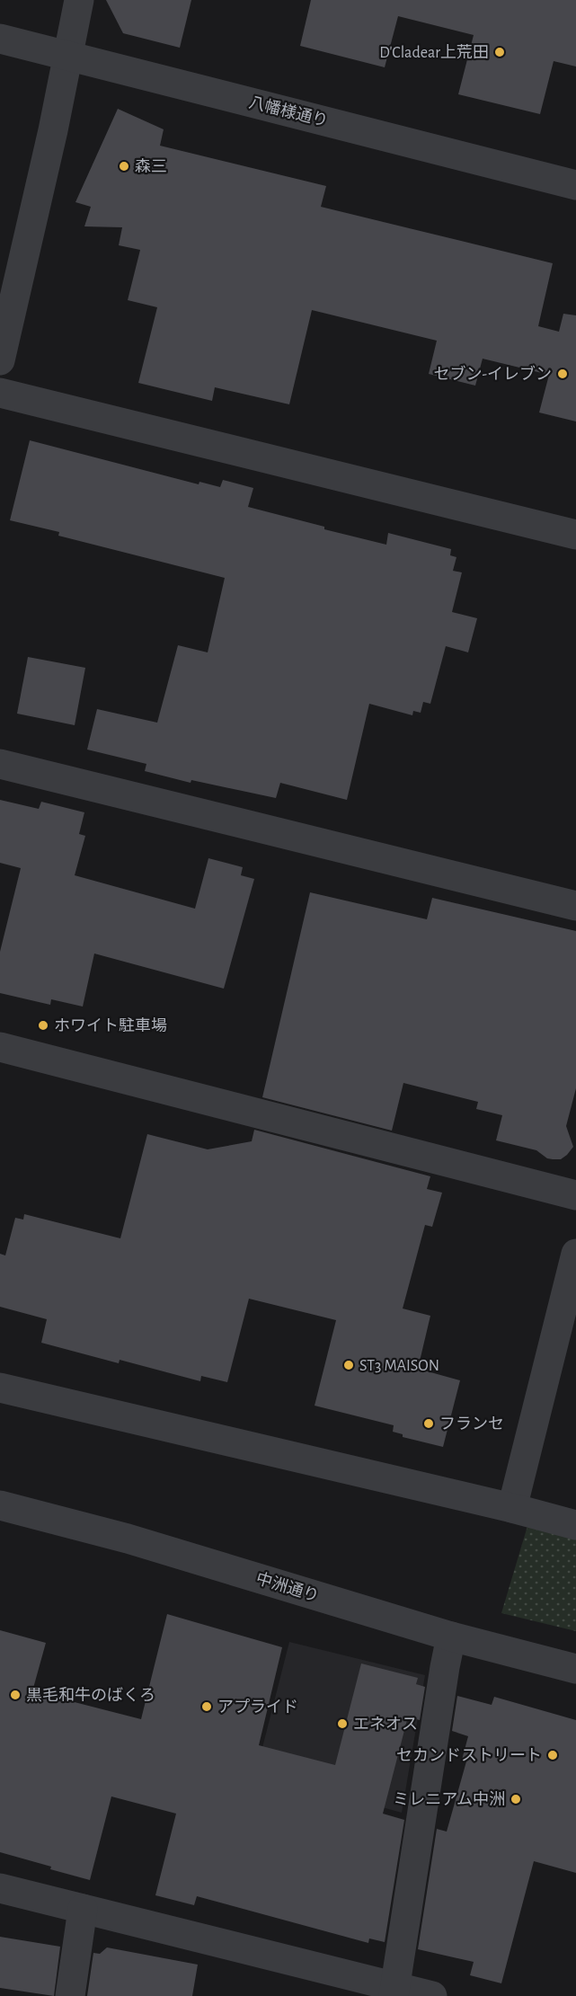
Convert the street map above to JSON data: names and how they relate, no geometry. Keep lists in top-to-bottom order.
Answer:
{
  "streets": {
    "street": ["八幡様通り", "中洲通り"]
  },
  "places": [
    "D'Cladear上荒田",
    "森三",
    "セブン-イレブン",
    "ホワイト駐車場",
    "ST3 MAISON",
    "フランセ",
    "黒毛和牛のばくろ",
    "アプライド",
    "エネオス",
    "セカンドストリート",
    "ミレニアム中洲"
  ]
}
